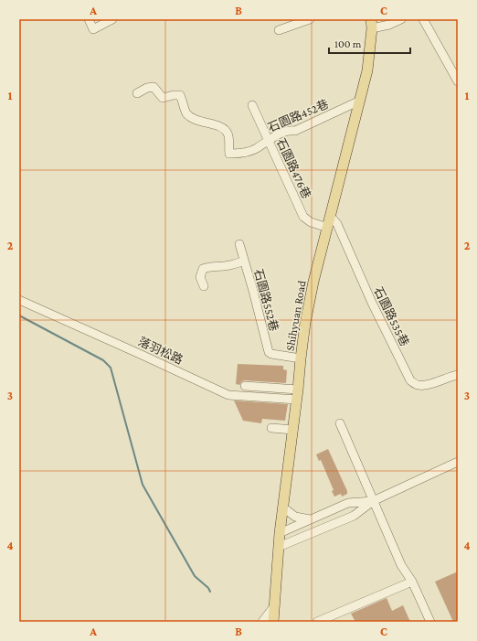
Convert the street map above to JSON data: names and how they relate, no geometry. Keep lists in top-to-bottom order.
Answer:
{
  "streets": {
    "main road": ["Shihyuan Road"],
    "street": [
      "石園路452巷",
      "石園路476巷",
      "石園路552巷",
      "石園路535巷",
      "落羽松路"
    ]
  },
  "crossings": [
    ["石園路452巷", "石園路476巷"],
    ["石園路452巷", "Shihyuan Road"],
    ["石園路476巷", "Shihyuan Road"],
    ["石園路552巷", "Shihyuan Road"],
    ["Shihyuan Road", "石園路535巷"],
    ["Shihyuan Road", "落羽松路"]
  ],
  "scale_bar": "100 m",
  "grid": {
    "columns": ["A", "B", "C"],
    "rows": [
      "1",
      "2",
      "3",
      "4"
    ]
  }
}
